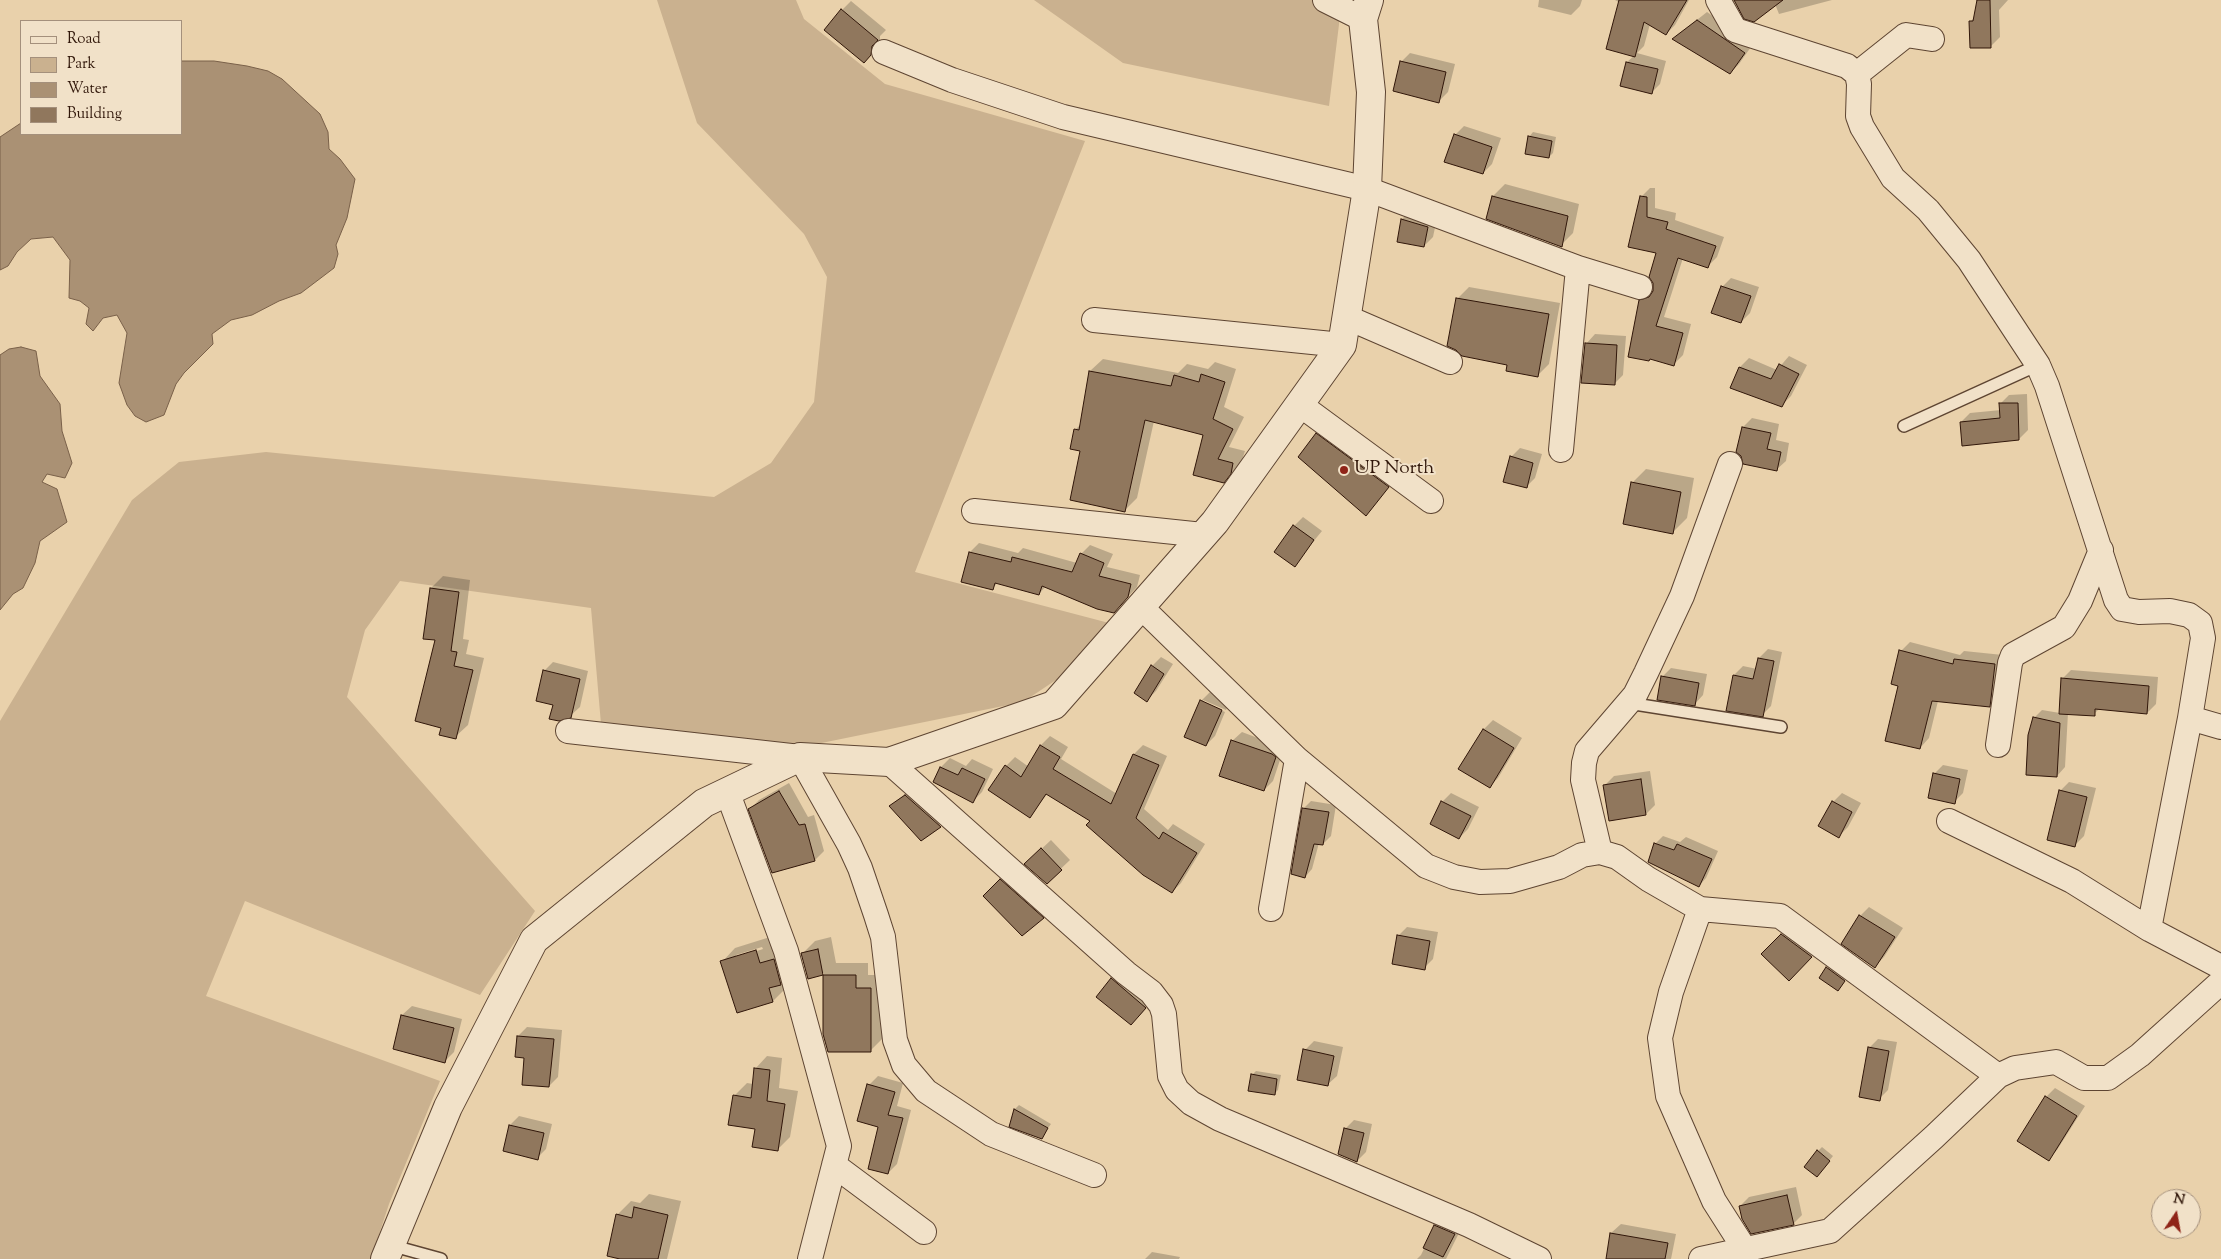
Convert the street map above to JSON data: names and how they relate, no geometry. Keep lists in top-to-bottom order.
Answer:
{
  "places": ["UP North"],
  "legend": [
    "Road",
    "Park",
    "Water",
    "Building"
  ],
  "north": "top"
}
